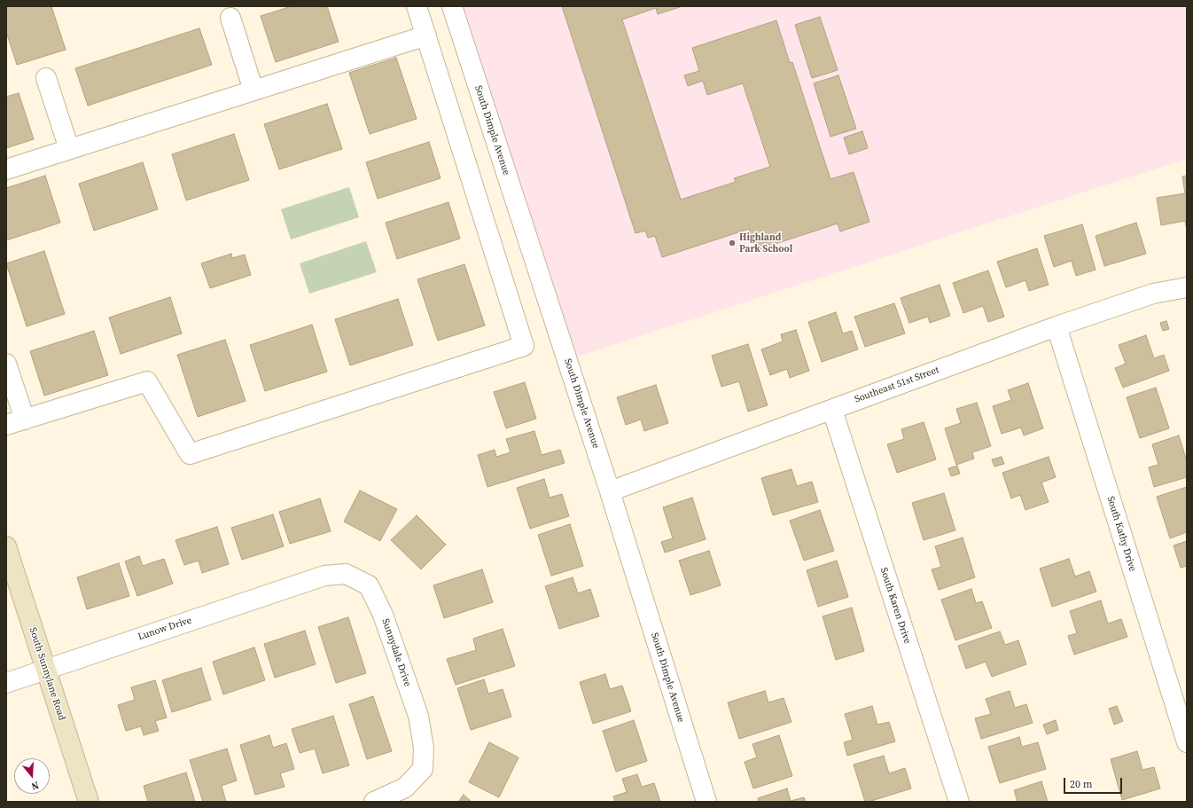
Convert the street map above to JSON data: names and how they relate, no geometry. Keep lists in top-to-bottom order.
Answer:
{
  "streets": {
    "main road": ["South Sunnylane Road"],
    "street": [
      "South Dimple Avenue",
      "Southeast 51st Street",
      "South Kathy Drive",
      "South Karen Drive",
      "Lunow Drive",
      "Sunnydale Drive"
    ]
  },
  "crossings": [
    ["South Dimple Avenue", "Southeast 51st Street"],
    ["Southeast 51st Street", "South Kathy Drive"],
    ["Southeast 51st Street", "South Karen Drive"],
    ["Lunow Drive", "Sunnydale Drive"],
    ["Lunow Drive", "South Sunnylane Road"]
  ],
  "places": ["Highland Park School"],
  "scale_bar": "20 m",
  "north": "bottom"
}
